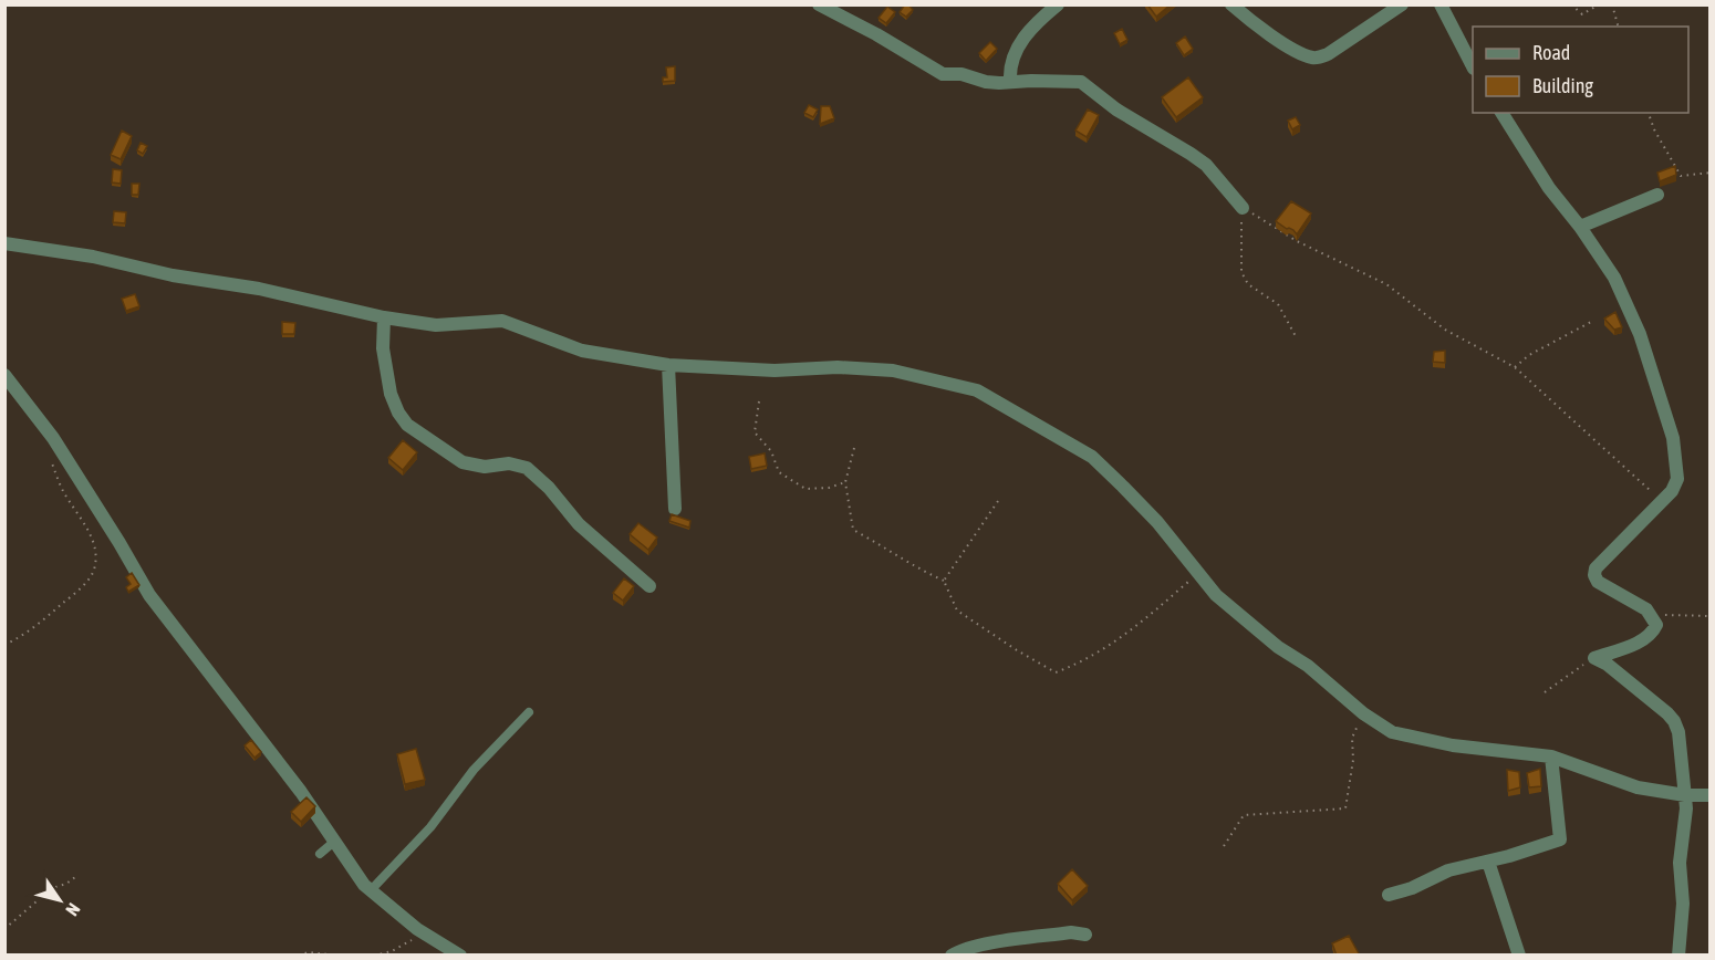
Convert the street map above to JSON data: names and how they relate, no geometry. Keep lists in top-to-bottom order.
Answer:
{
  "legend": ["Road", "Building"],
  "north": "bottom right"
}
